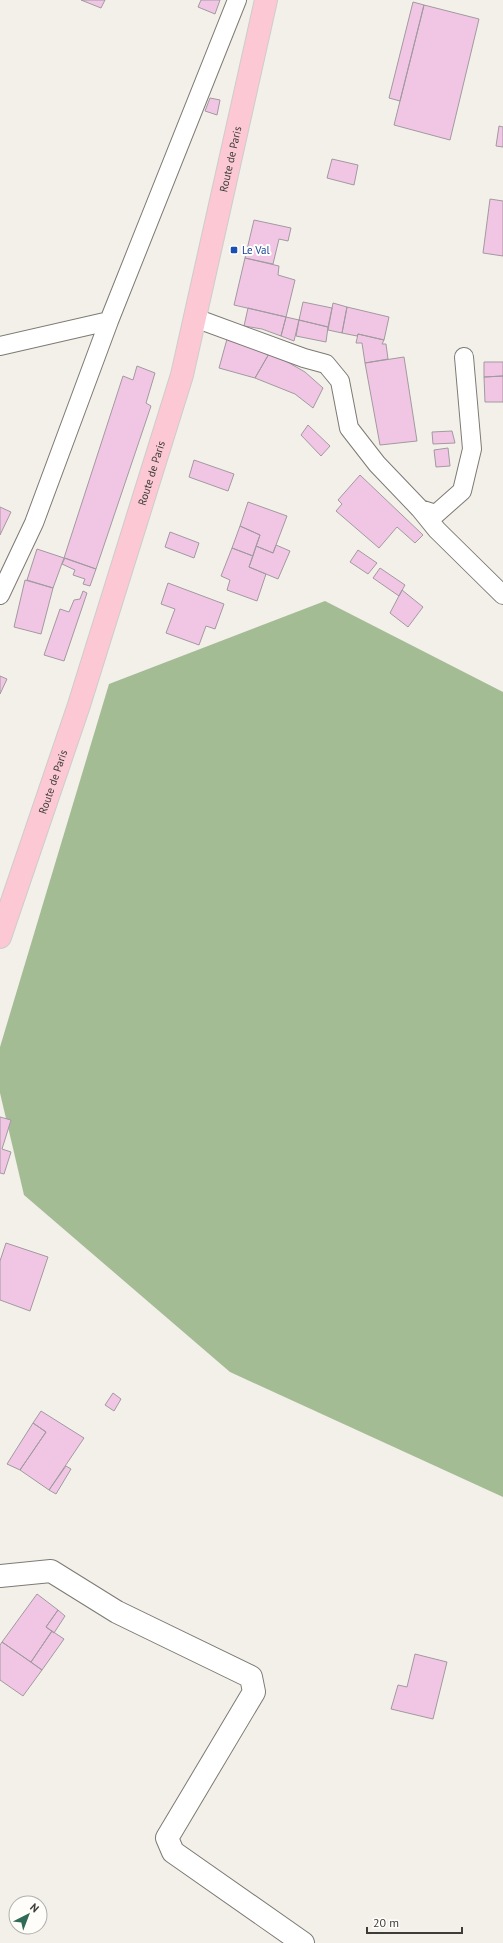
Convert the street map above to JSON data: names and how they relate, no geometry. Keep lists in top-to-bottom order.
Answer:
{
  "streets": {
    "main road": ["Route de Paris"]
  },
  "places": {
    "transit": ["Le Val"]
  },
  "scale_bar": "20 m",
  "north": "top right"
}
